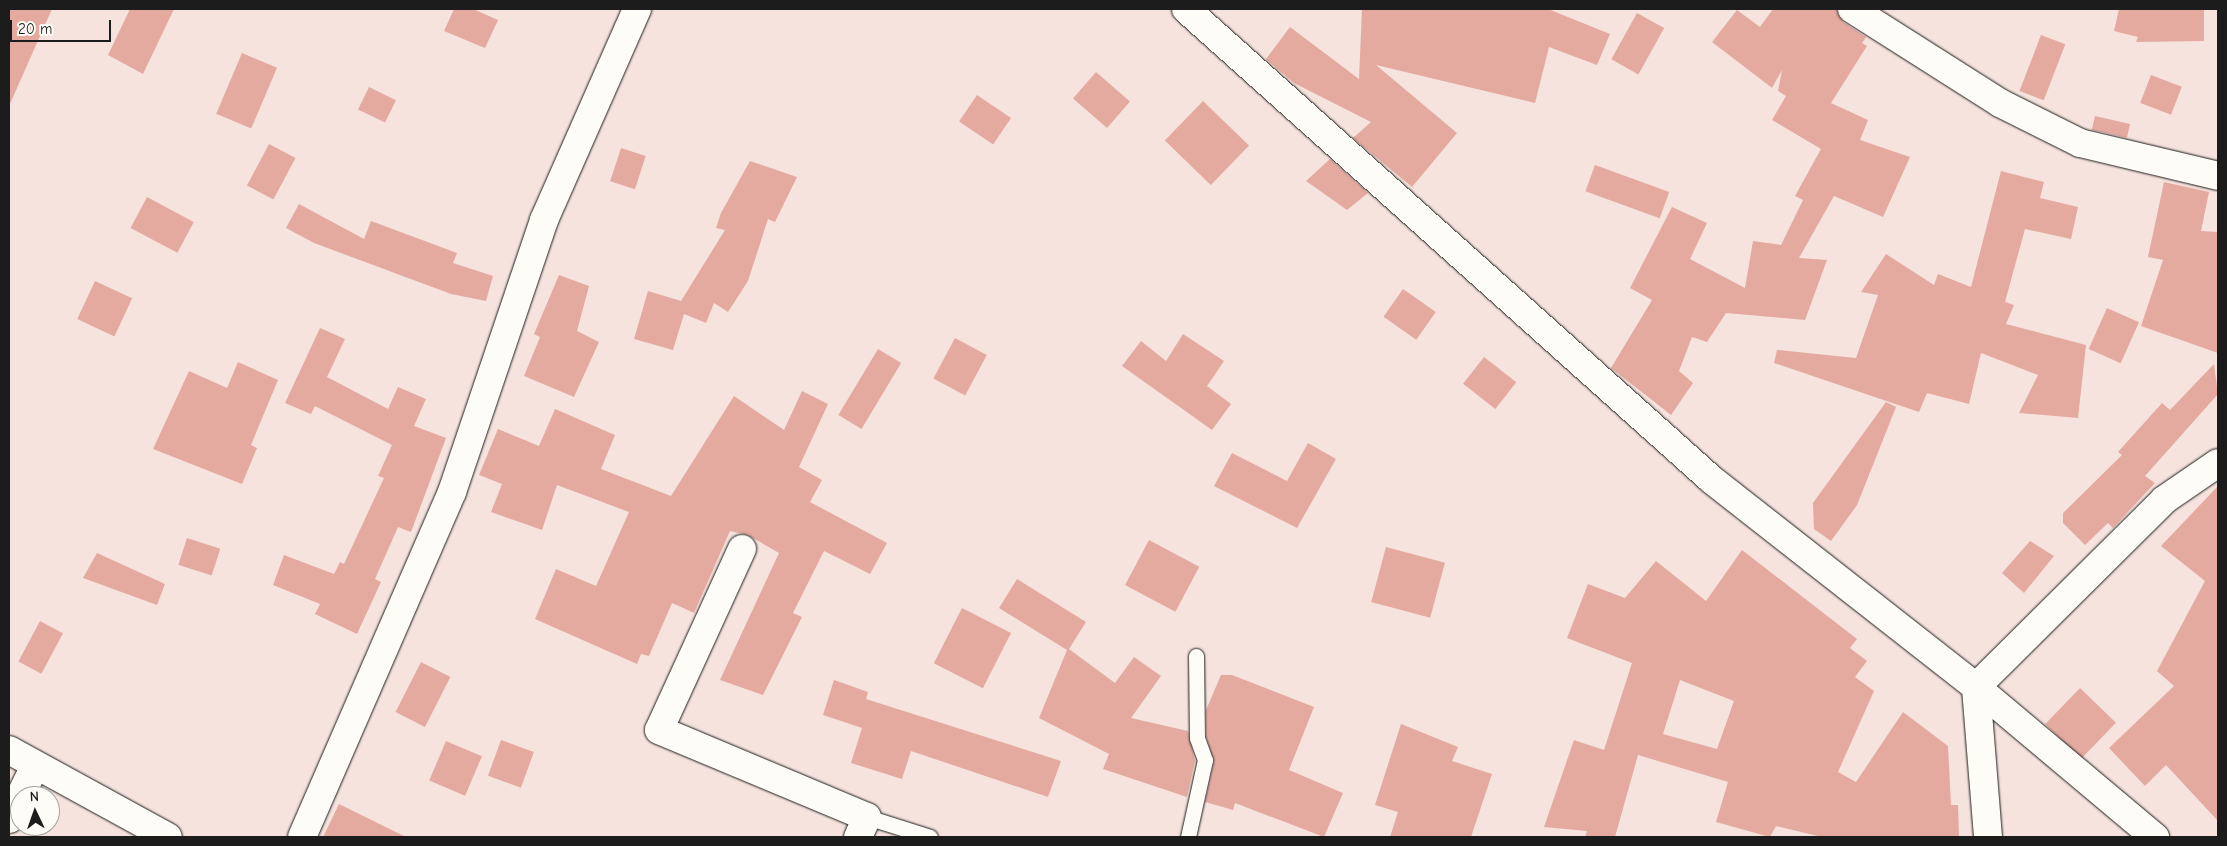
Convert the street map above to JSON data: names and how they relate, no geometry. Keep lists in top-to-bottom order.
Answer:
{
  "scale_bar": "20 m",
  "north": "top"
}
